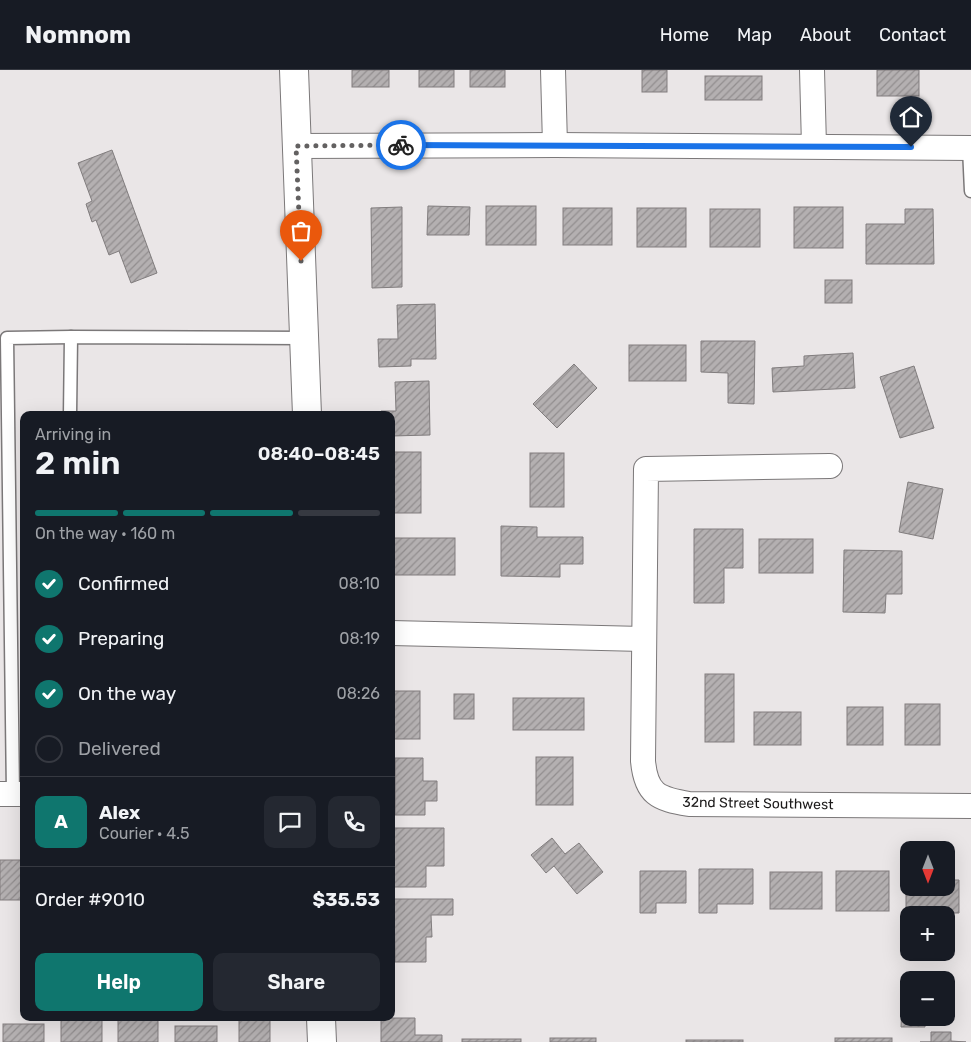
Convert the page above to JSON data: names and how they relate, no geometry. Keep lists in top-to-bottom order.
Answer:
{
  "streets": {
    "street": ["32nd Street Southwest"]
  },
  "north": "bottom",
  "page": {
    "header": "Nomnom",
    "nav": [
      "Home",
      "Map",
      "About",
      "Contact"
    ],
    "heading": ["2 min", "Arriving in", "08:40–08:45"],
    "panel": [
      "Alex",
      "Courier · 4.5",
      "Order #9010",
      "$35.53"
    ],
    "bar": "On the way · 160 m",
    "list": [
      ["Confirmed", "08:10"],
      ["Preparing", "08:19"],
      ["On the way", "08:26"],
      "Delivered"
    ],
    "round": "A",
    "map_buttons": ["+", "−"],
    "buttons": ["Help", "Share"]
  }
}
